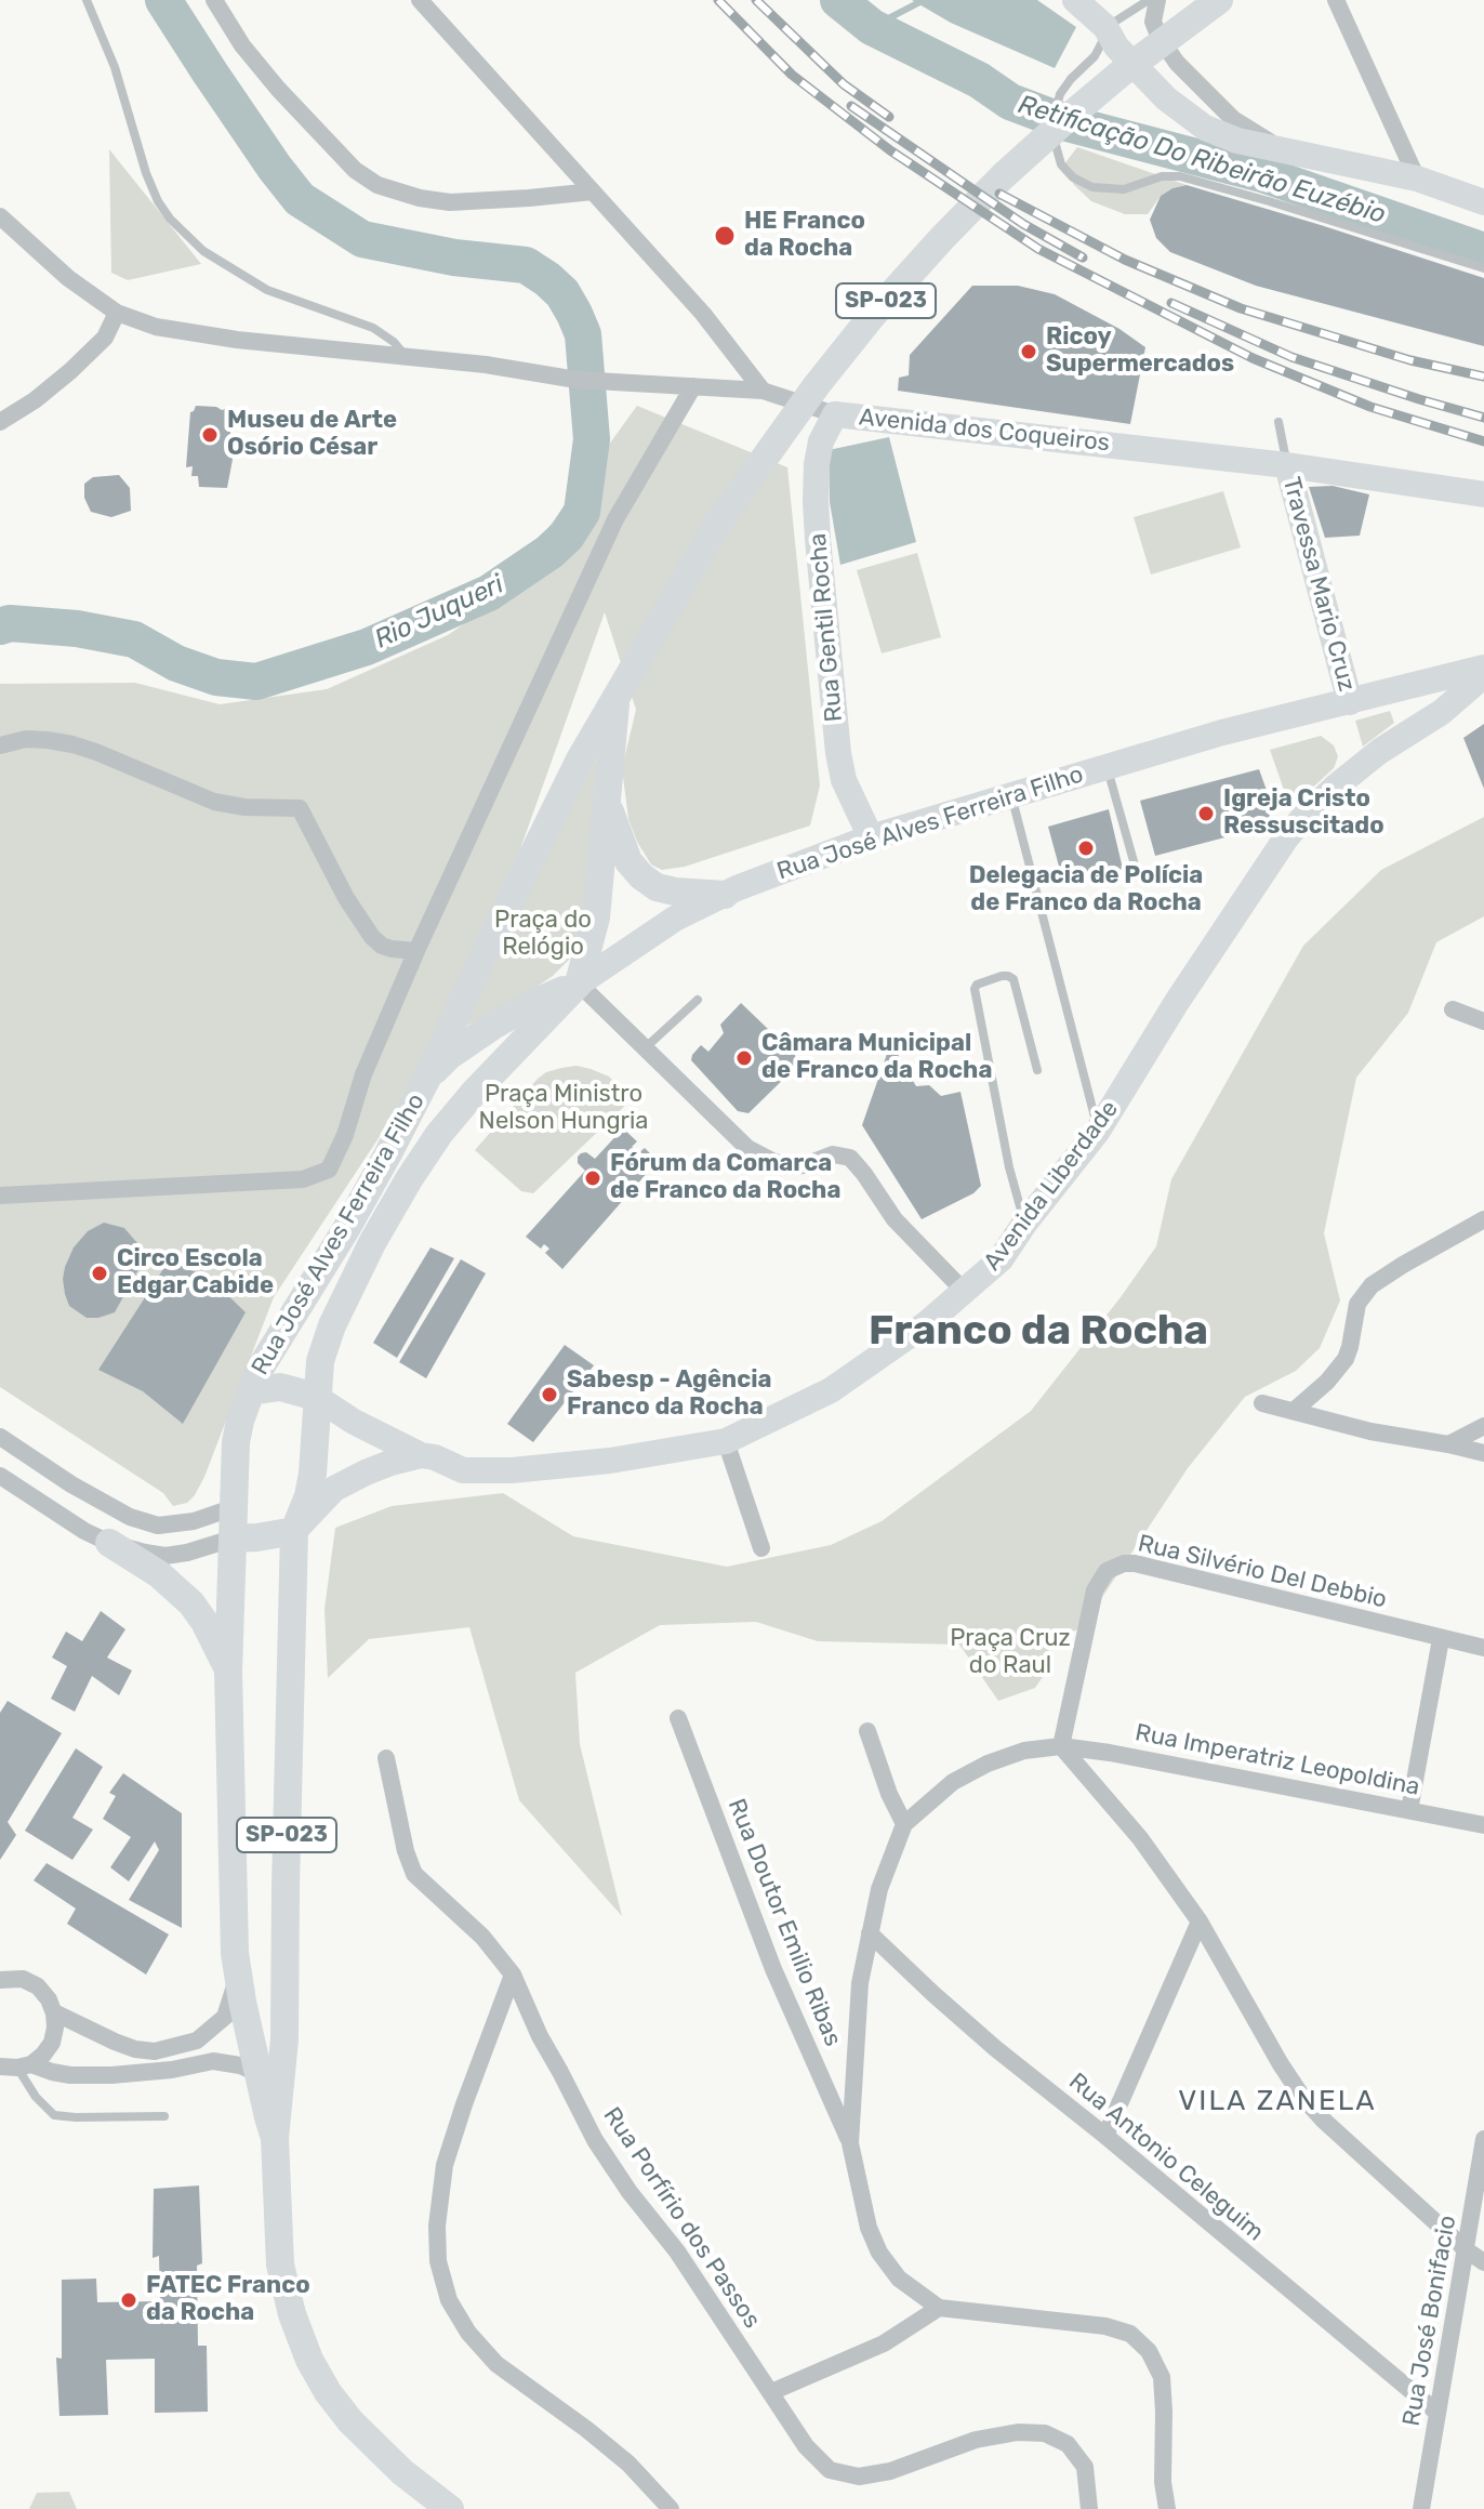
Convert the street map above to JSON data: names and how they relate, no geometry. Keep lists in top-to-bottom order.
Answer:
{
  "streets": {
    "main road": [
      "SP-023",
      "Avenida dos Coqueiros",
      "Travessa Mario Cruz",
      "Rua Gentil Rocha",
      "Rua José Alves Ferreira Filho",
      "Avenida Liberdade"
    ],
    "street": [
      "Rua Silvério Del Debbio",
      "Rua Imperatriz Leopoldina",
      "Rua Doutor Emilio Ribas",
      "Rua Antonio Celeguim",
      "Rua Porfírio dos Passos",
      "Rua José Bonifacio"
    ]
  },
  "crossings": [
    ["SP-023", "Rua José Alves Ferreira Filho"],
    ["SP-023", "Avenida Liberdade"],
    ["Avenida dos Coqueiros", "Travessa Mario Cruz"],
    ["Avenida dos Coqueiros", "Rua Gentil Rocha"],
    ["Travessa Mario Cruz", "Rua José Alves Ferreira Filho"],
    ["Rua Gentil Rocha", "Rua José Alves Ferreira Filho"],
    ["Rua José Alves Ferreira Filho", "Avenida Liberdade"],
    ["Rua Silvério Del Debbio", "Rua Imperatriz Leopoldina"],
    ["Rua Antonio Celeguim", "Rua José Bonifacio"]
  ],
  "districts": ["Franco da Rocha", "VILA ZANELA"],
  "water": ["Retificação Do Ribeirão Euzébio", "Rio Juqueri"],
  "parks": ["Praça do Relógio", "Praça Ministro Nelson Hungria", "Praça Cruz do Raul"],
  "places": [
    "HE Franco da Rocha",
    "Ricoy Supermercados",
    "Museu de Arte Osório César",
    "Igreja Cristo Ressuscitado",
    "Delegacia de Polícia de Franco da Rocha",
    "Câmara Municipal de Franco da Rocha",
    "Fórum da Comarca de Franco da Rocha",
    "Circo Escola Edgar Cabide",
    "Sabesp - Agência Franco da Rocha",
    "FATEC Franco da Rocha"
  ]
}
